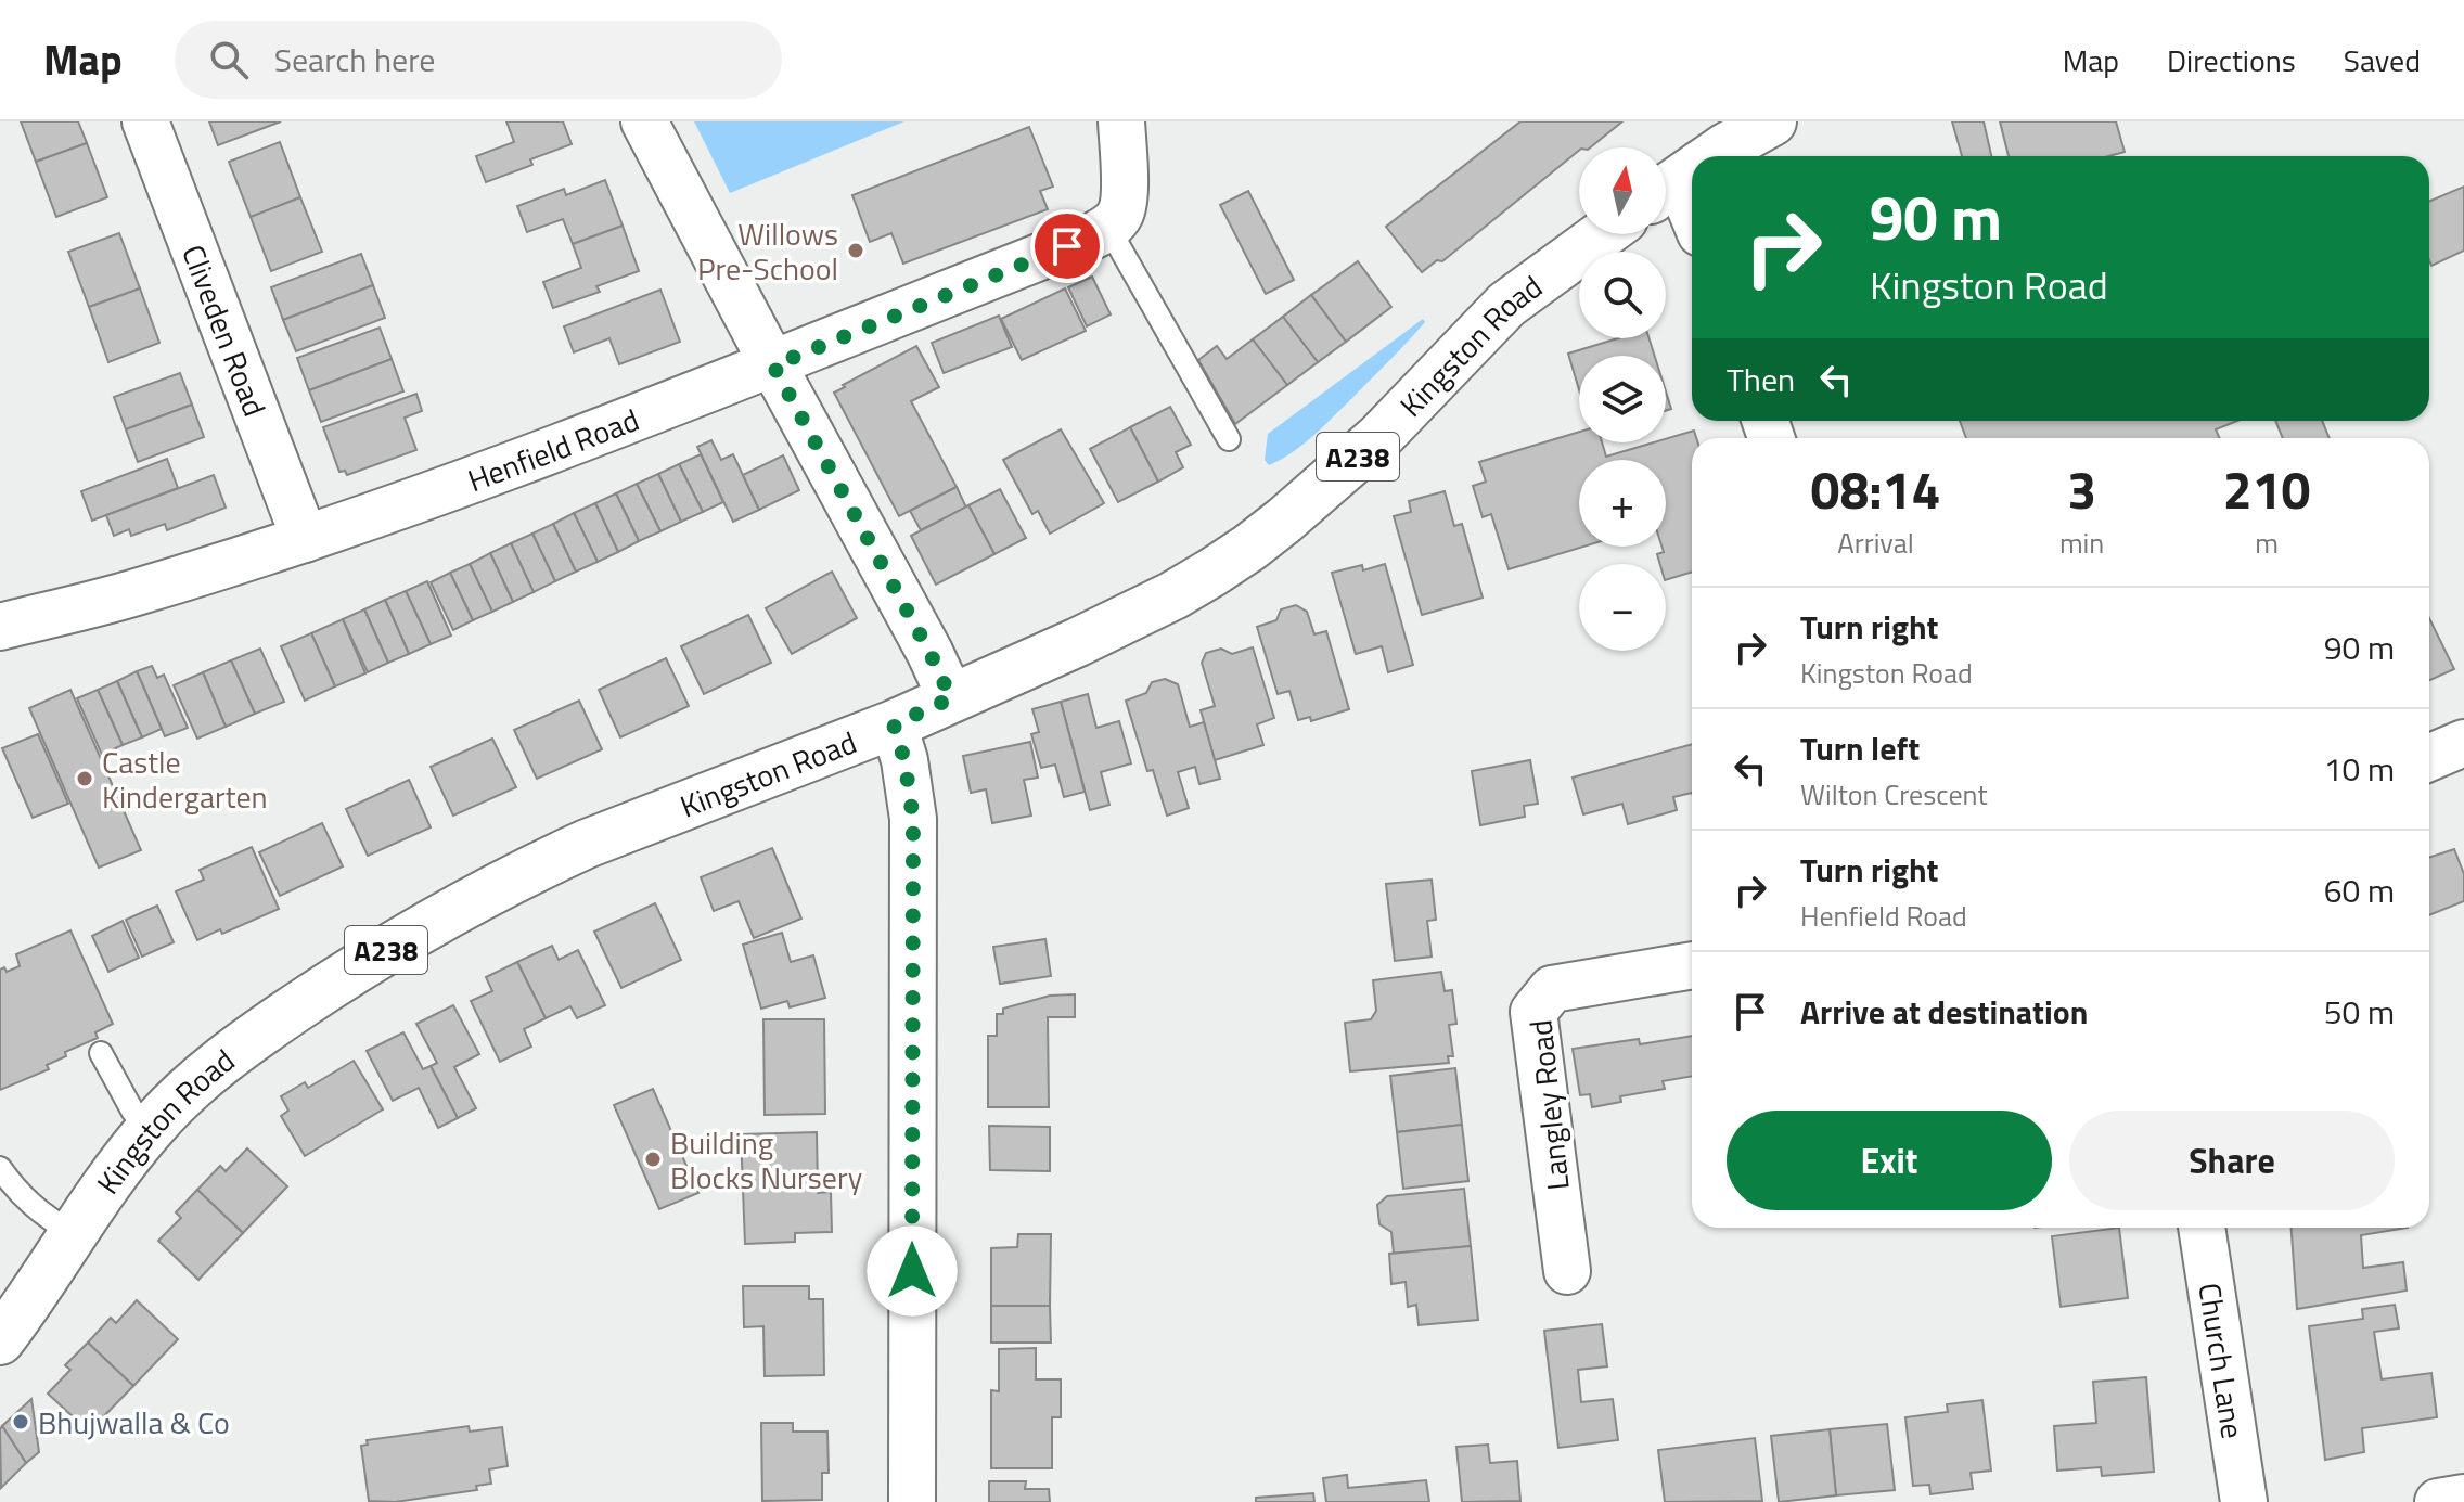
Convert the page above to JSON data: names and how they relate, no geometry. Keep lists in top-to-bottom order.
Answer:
{
  "streets": {
    "main road": ["Kingston Road", "A238"],
    "street": [
      "Cliveden Road",
      "Henfield Road",
      "Langley Road",
      "Church Lane"
    ]
  },
  "crossings": [
    ["Cliveden Road", "Henfield Road"]
  ],
  "places": [
    "Willows Pre-School",
    "Castle Kindergarten",
    "Building Blocks Nursery",
    "Bhujwalla & Co"
  ],
  "north": "top",
  "page": {
    "header": "Map",
    "search": "Search here",
    "nav": ["Map", "Directions", "Saved"],
    "map_buttons": ["+", "−"],
    "turn": ["90 m", "Kingston Road"],
    "then": "Then",
    "eta": [
      "08:14",
      "Arrival",
      "3",
      "min",
      "210",
      "m"
    ],
    "list": [
      {
        "name": "Turn right",
        "note": "Kingston Road",
        "value": "90 m"
      },
      {
        "name": "Turn left",
        "note": "Wilton Crescent",
        "value": "10 m"
      },
      {
        "name": "Turn right",
        "note": "Henfield Road",
        "value": "60 m"
      },
      {
        "name": "Arrive at destination",
        "value": "50 m"
      }
    ],
    "buttons": ["Exit", "Share"]
  }
}
